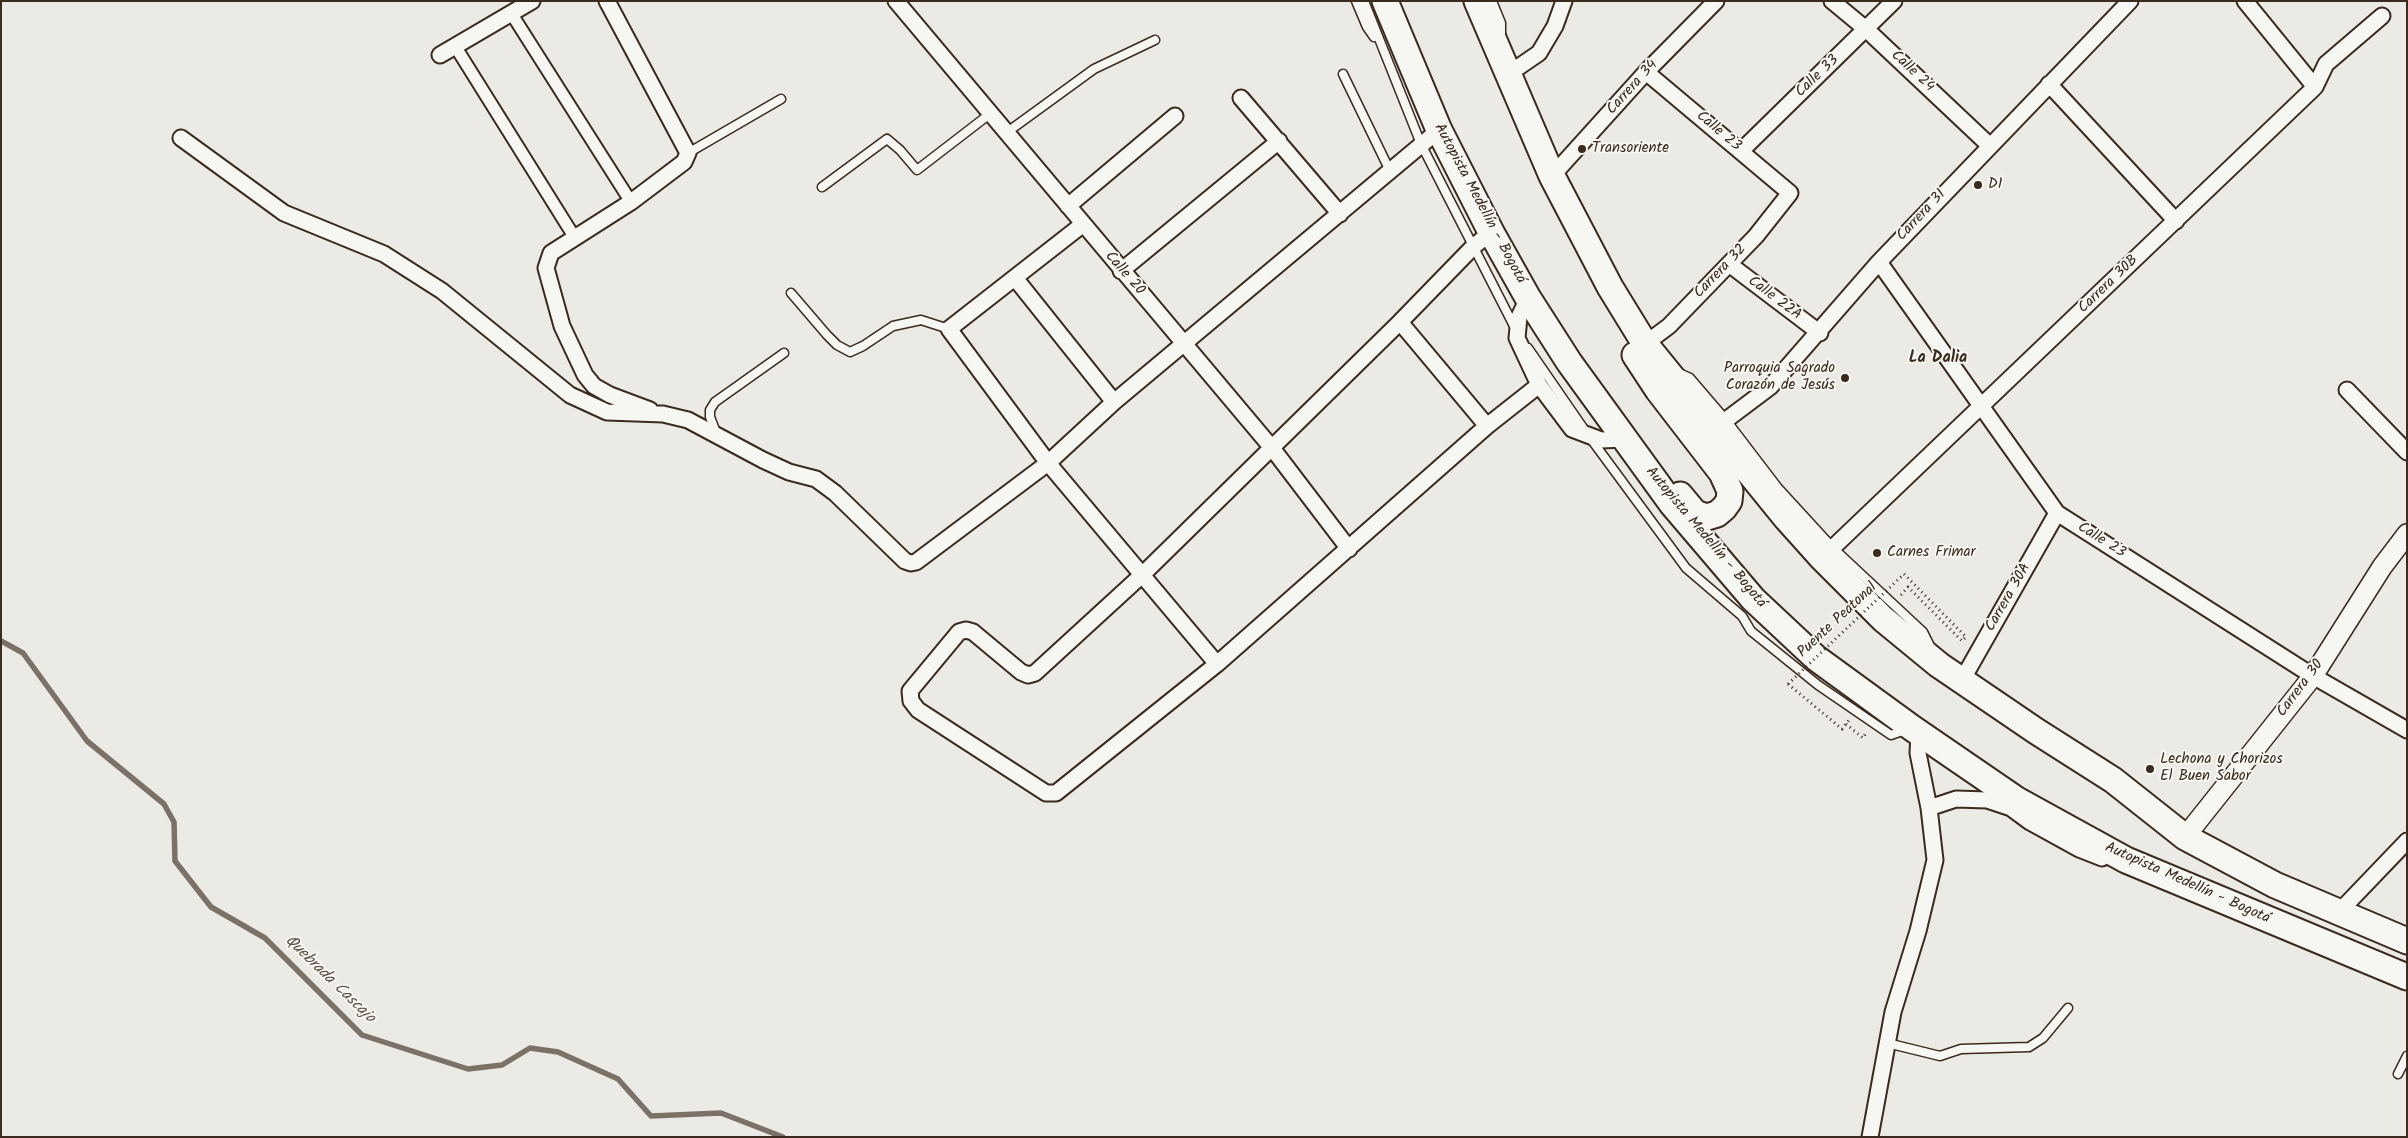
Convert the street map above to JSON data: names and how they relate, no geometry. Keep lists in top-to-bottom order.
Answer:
{
  "streets": {
    "highway": ["Autopista Medellín - Bogotá"],
    "street": [
      "Calle 24",
      "Calle 33",
      "Carrera 34",
      "Calle 23",
      "Carrera 31",
      "Carrera 32",
      "Calle 20",
      "Carrera 30B",
      "Calle 22A",
      "Carrera 30A",
      "Carrera 30"
    ],
    "path": ["Puente Peatonal"]
  },
  "crossings": [
    ["Calle 24", "Calle 33"],
    ["Calle 24", "Carrera 31"],
    ["Calle 33", "Calle 23"],
    ["Carrera 34", "Calle 23"],
    ["Calle 23", "Carrera 31"],
    ["Calle 23", "Carrera 32"],
    ["Calle 23", "Carrera 30B"],
    ["Calle 23", "Carrera 30A"],
    ["Calle 23", "Carrera 30"],
    ["Carrera 31", "Calle 22A"],
    ["Carrera 32", "Calle 22A"]
  ],
  "districts": ["La Dalia"],
  "water": ["Quebrada Cascajo"],
  "places": [
    "Transoriente",
    "D1",
    "Parroquia Sagrado Corazón de Jesús",
    "Carnes Frimar",
    "Lechona y Chorizos El Buen Sabor"
  ]
}
